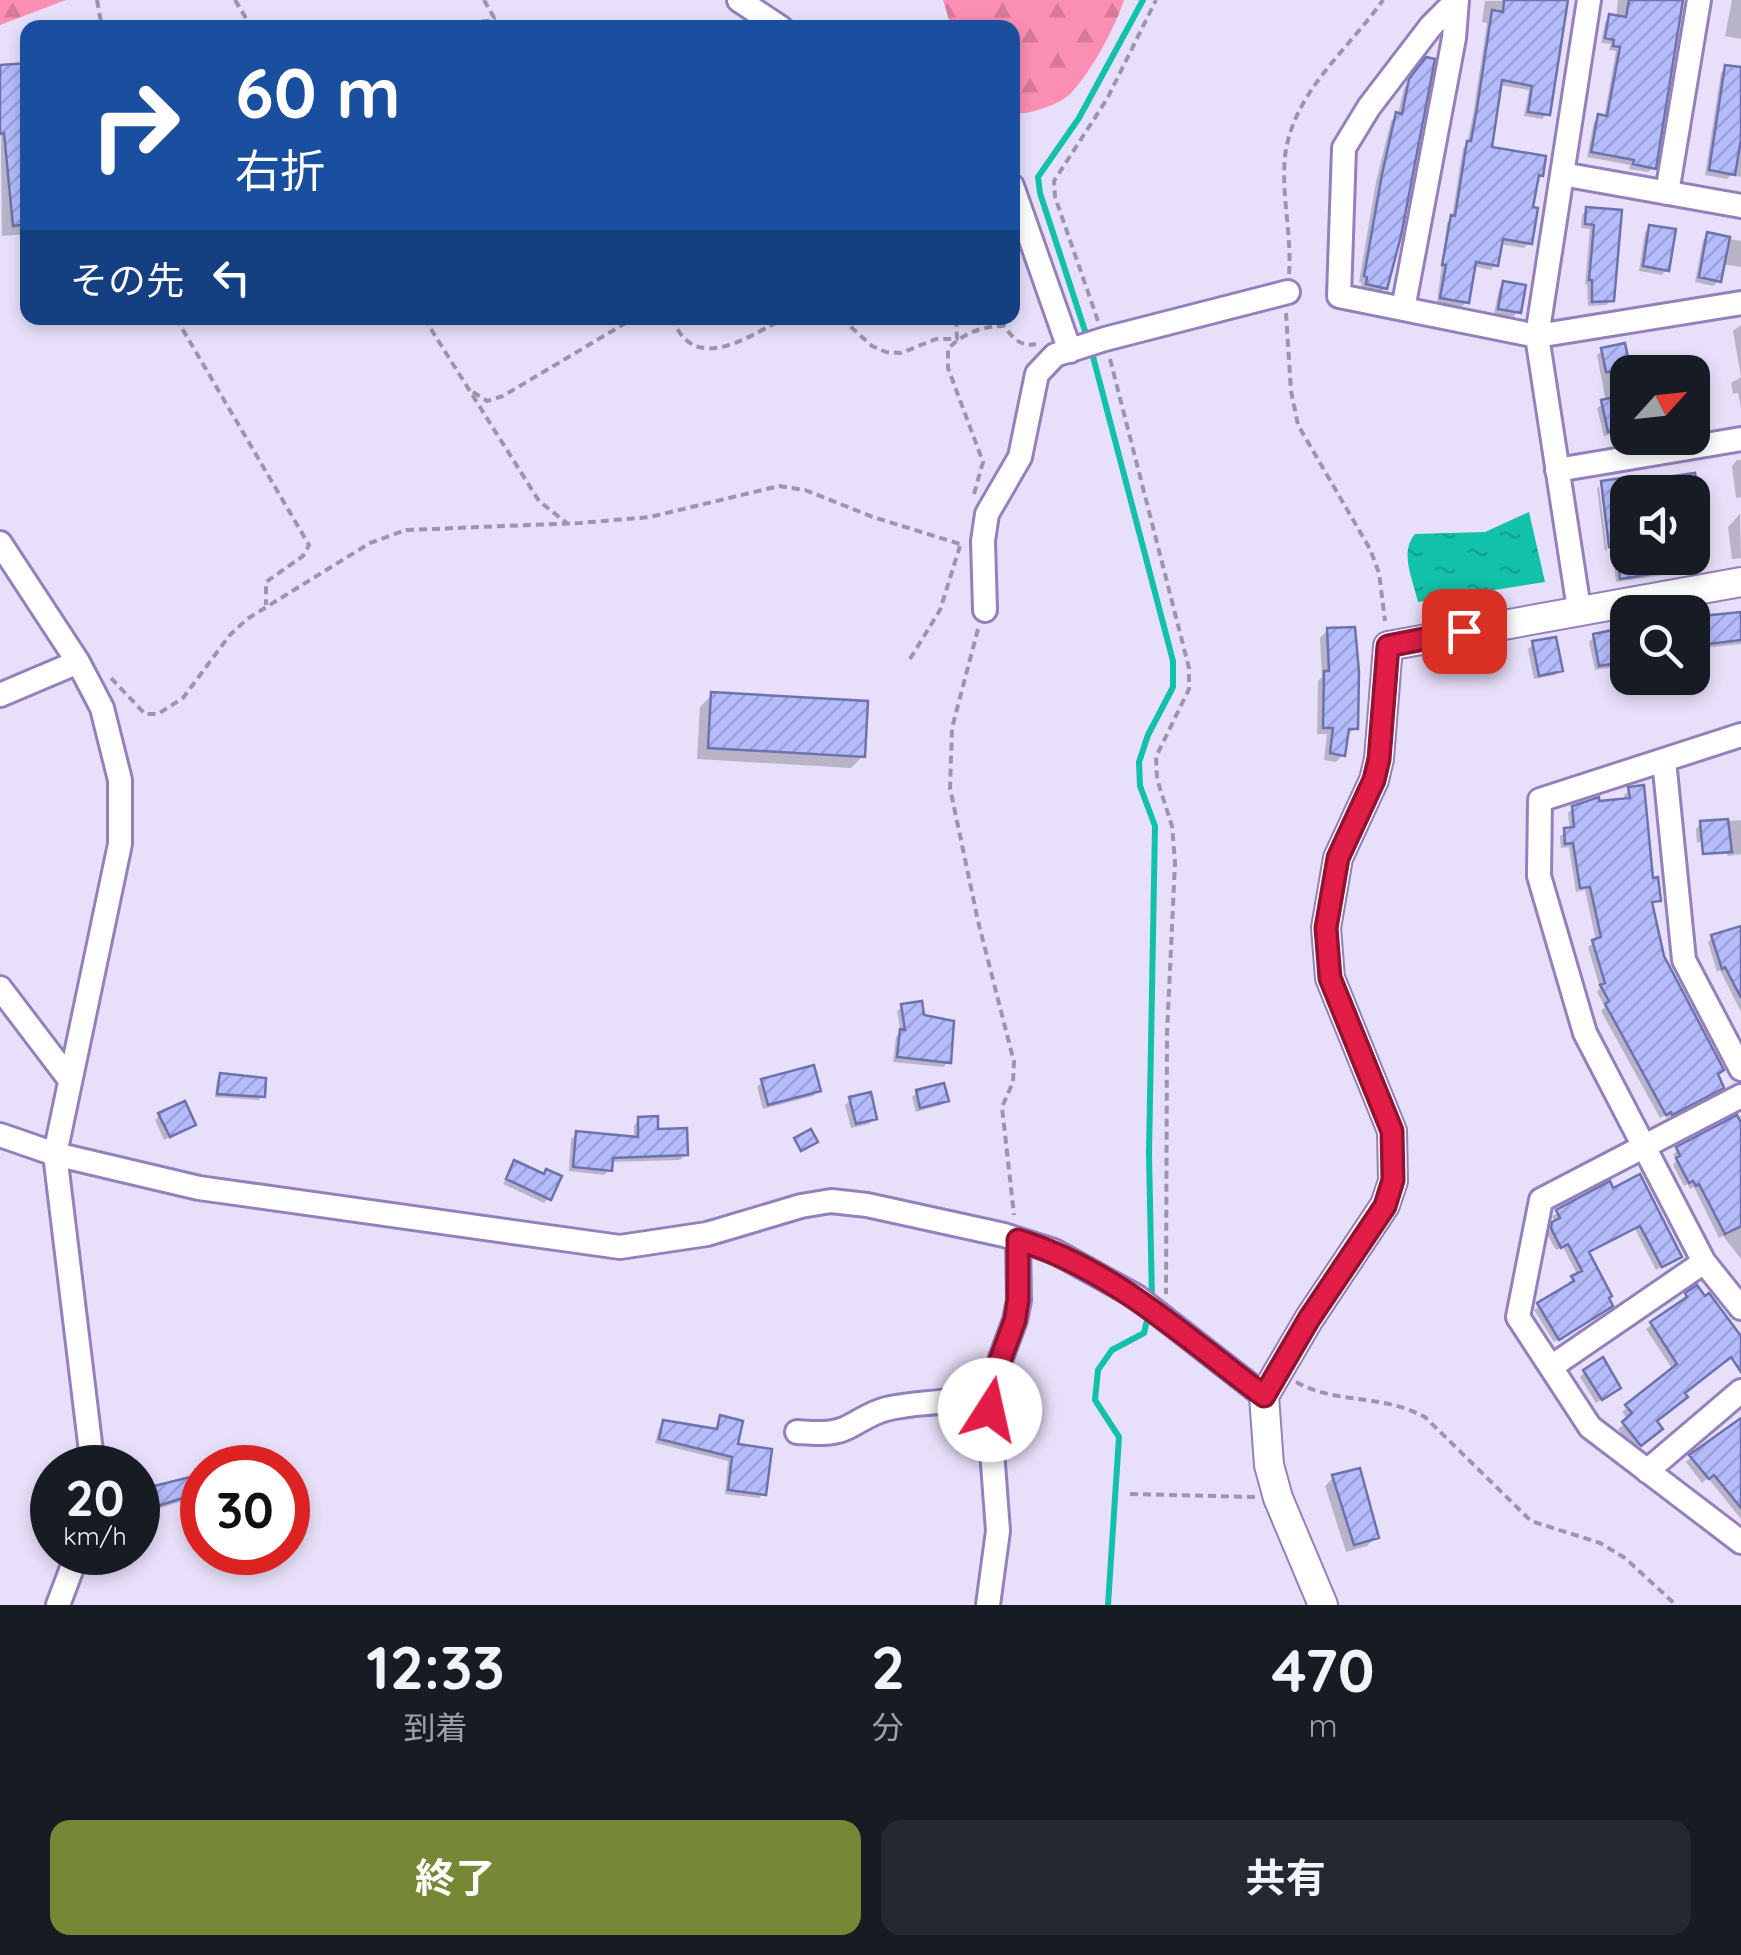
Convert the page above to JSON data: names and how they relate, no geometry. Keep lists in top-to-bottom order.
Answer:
{
  "north": "top right",
  "page": {
    "turn": ["60 m", "右折"],
    "then": "その先",
    "speed": "20 km/h",
    "limit": "30",
    "eta": [
      "12:33",
      "到着",
      "2",
      "分",
      "470",
      "m"
    ],
    "buttons": ["終了", "共有"]
  }
}
